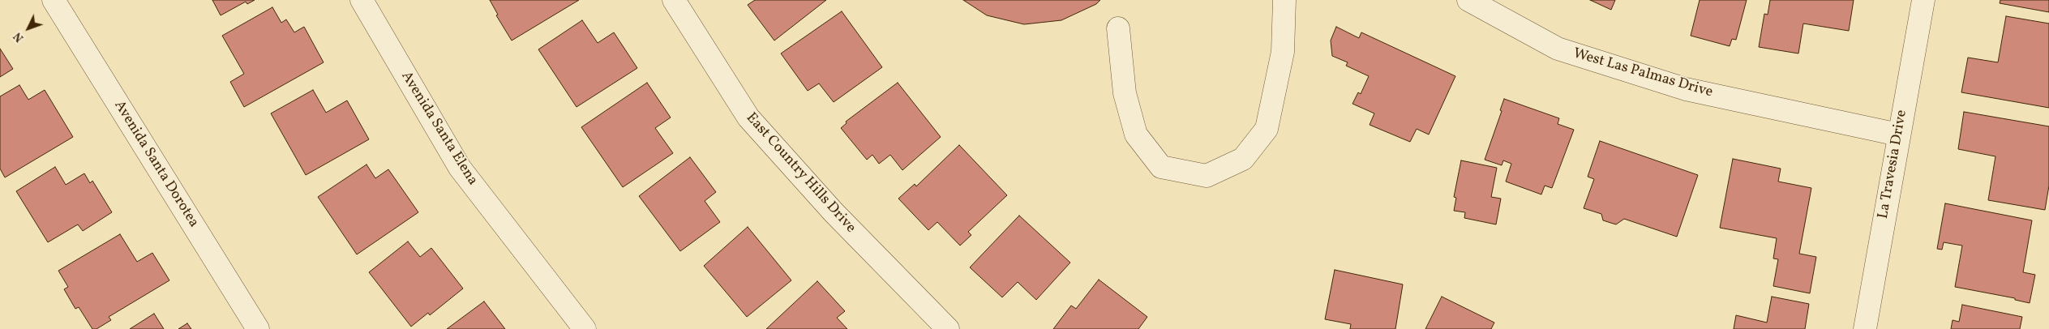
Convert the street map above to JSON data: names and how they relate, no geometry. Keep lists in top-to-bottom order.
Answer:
{
  "streets": {
    "street": [
      "West Las Palmas Drive",
      "Avenida Santa Elena",
      "Avenida Santa Dorotea",
      "La Travesia Drive",
      "East Country Hills Drive"
    ]
  },
  "crossings": [
    ["West Las Palmas Drive", "La Travesia Drive"]
  ],
  "north": "bottom left"
}
